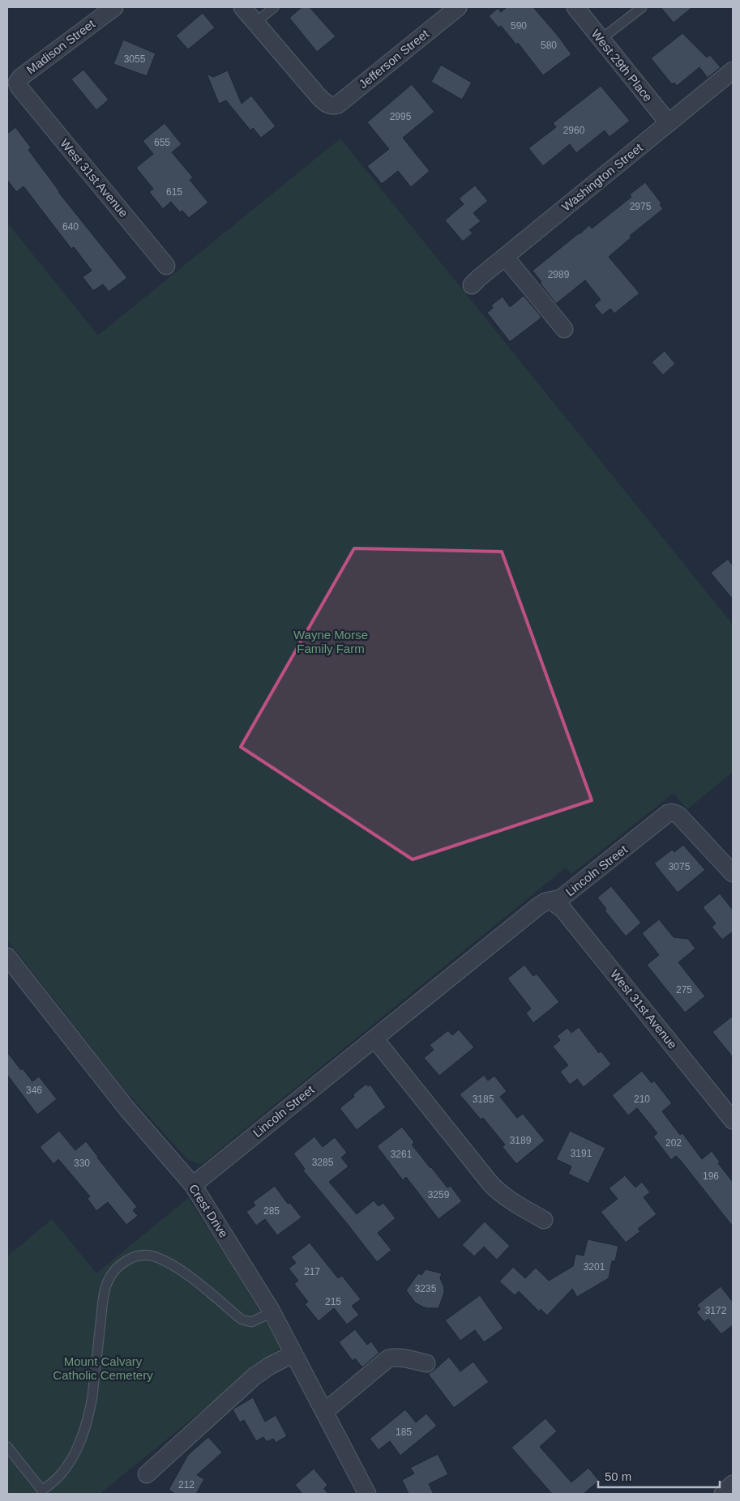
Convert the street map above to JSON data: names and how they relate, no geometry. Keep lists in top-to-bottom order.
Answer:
{
  "streets": {
    "street": [
      "Madison Street",
      "Jefferson Street",
      "West 29th Place",
      "Washington Street",
      "West 31st Avenue",
      "Lincoln Street",
      "Crest Drive"
    ]
  },
  "crossings": [
    ["Madison Street", "West 31st Avenue"],
    ["West 29th Place", "Washington Street"],
    ["West 31st Avenue", "Lincoln Street"],
    ["Lincoln Street", "Crest Drive"]
  ],
  "parks": ["Wayne Morse Family Farm", "Mount Calvary Catholic Cemetery"],
  "house_numbers": [
    "590",
    "580",
    "3055",
    "2995",
    "2960",
    "655",
    "615",
    "2975",
    "640",
    "2989",
    "3075",
    "275",
    "346",
    "3185",
    "210",
    "3189",
    "202",
    "3191",
    "3261",
    "3285",
    "330",
    "196",
    "3259",
    "285",
    "3201",
    "217",
    "3235",
    "215",
    "3172",
    "185",
    "212"
  ],
  "scale_bar": "50 m"
}
